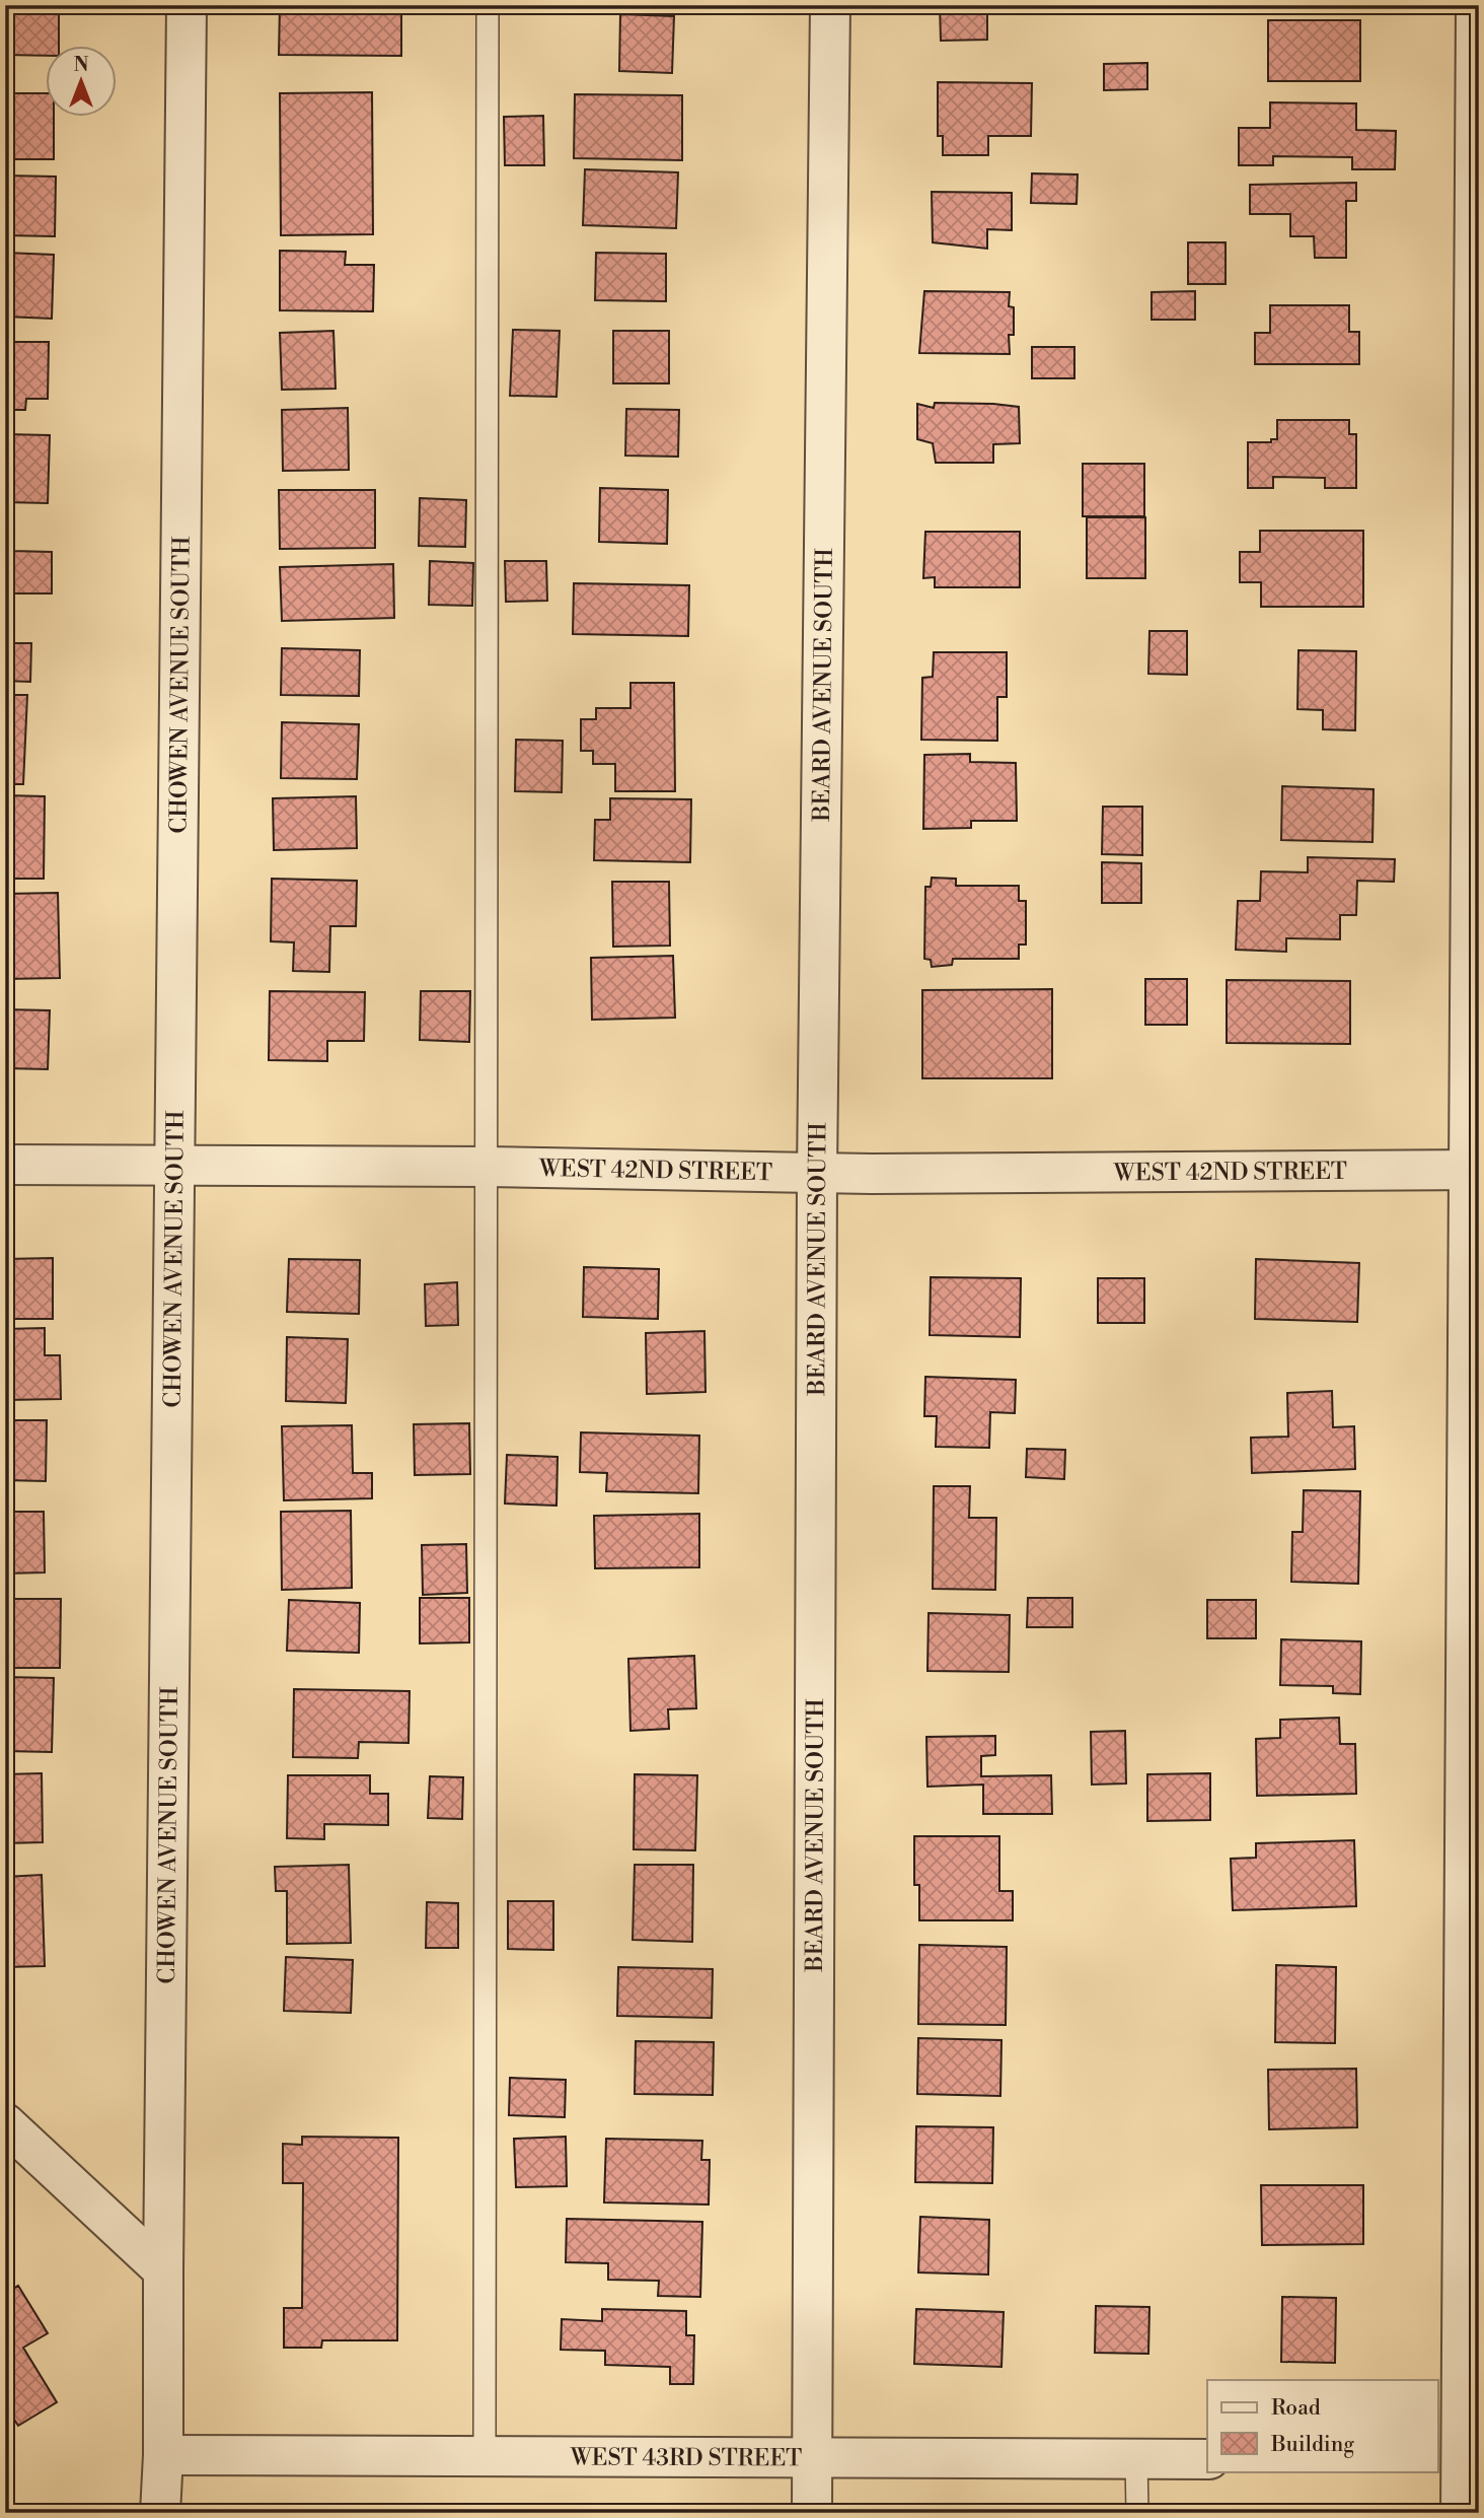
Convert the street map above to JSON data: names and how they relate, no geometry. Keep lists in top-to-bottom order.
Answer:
{
  "streets": {
    "street": [
      "CHOWEN AVENUE SOUTH",
      "BEARD AVENUE SOUTH",
      "WEST 42ND STREET",
      "WEST 43RD STREET"
    ]
  },
  "crossings": [
    ["CHOWEN AVENUE SOUTH", "WEST 42ND STREET"],
    ["CHOWEN AVENUE SOUTH", "WEST 43RD STREET"],
    ["BEARD AVENUE SOUTH", "WEST 42ND STREET"],
    ["BEARD AVENUE SOUTH", "WEST 43RD STREET"]
  ],
  "legend": ["Road", "Building"],
  "north": "top"
}
